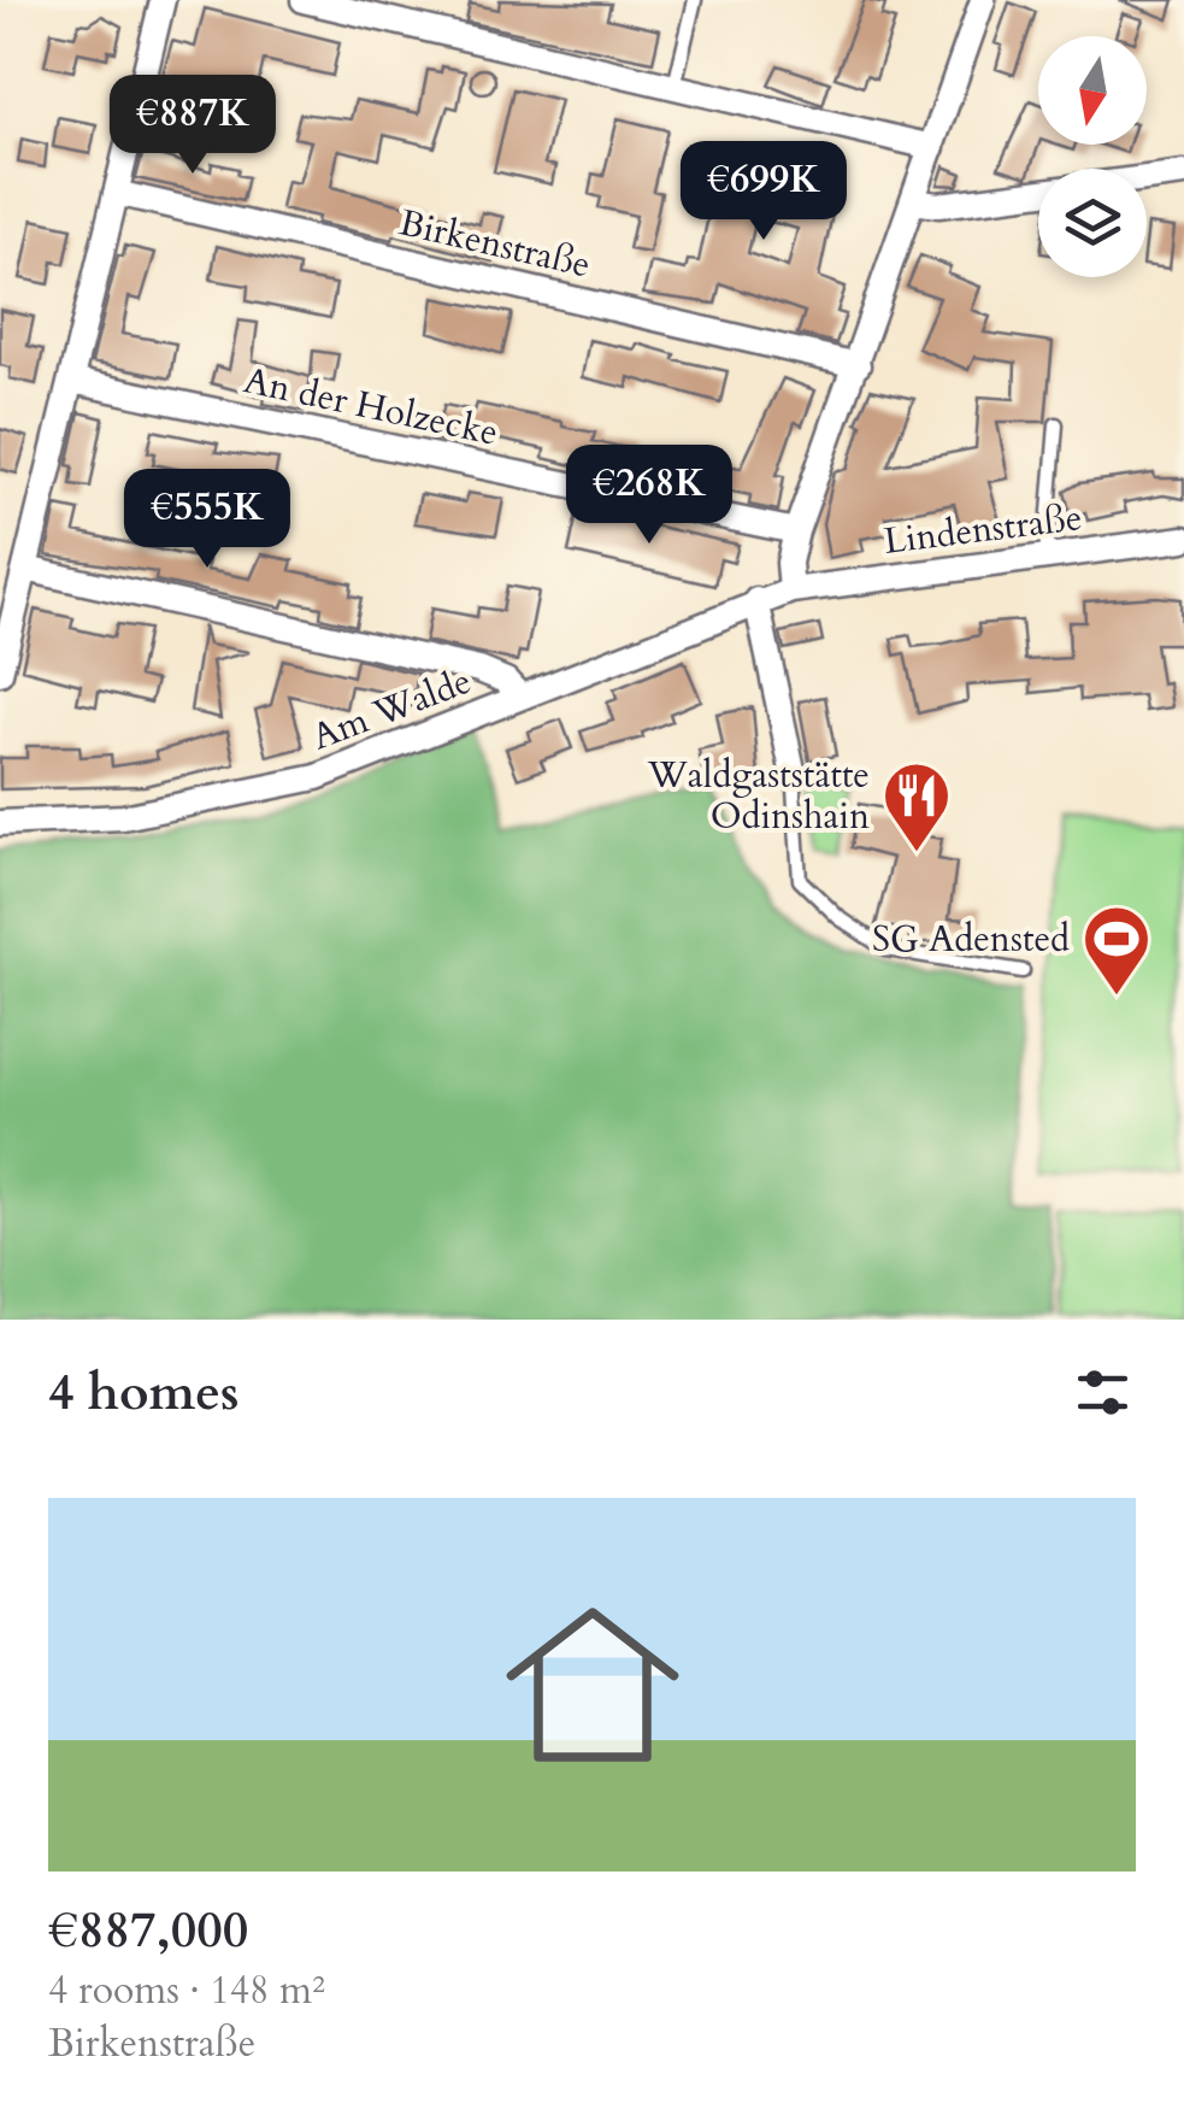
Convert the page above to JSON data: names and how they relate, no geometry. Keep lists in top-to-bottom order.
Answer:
{
  "streets": {
    "street": [
      "Birkenstraße",
      "An der Holzecke",
      "Lindenstraße",
      "Am Walde"
    ]
  },
  "crossings": [
    ["Lindenstraße", "Am Walde"]
  ],
  "places": {
    "restaurant": ["Waldgaststätte Odinshain"],
    "sports": ["SG Adensted"]
  },
  "north": "bottom",
  "page": {
    "price": [
      "€887K",
      "€699K",
      "€268K",
      "€555K"
    ],
    "heading": "4 homes",
    "list": [
      {
        "name": "€887,000",
        "note": "4 rooms · 148 m² · Birkenstraße"
      }
    ]
  }
}
